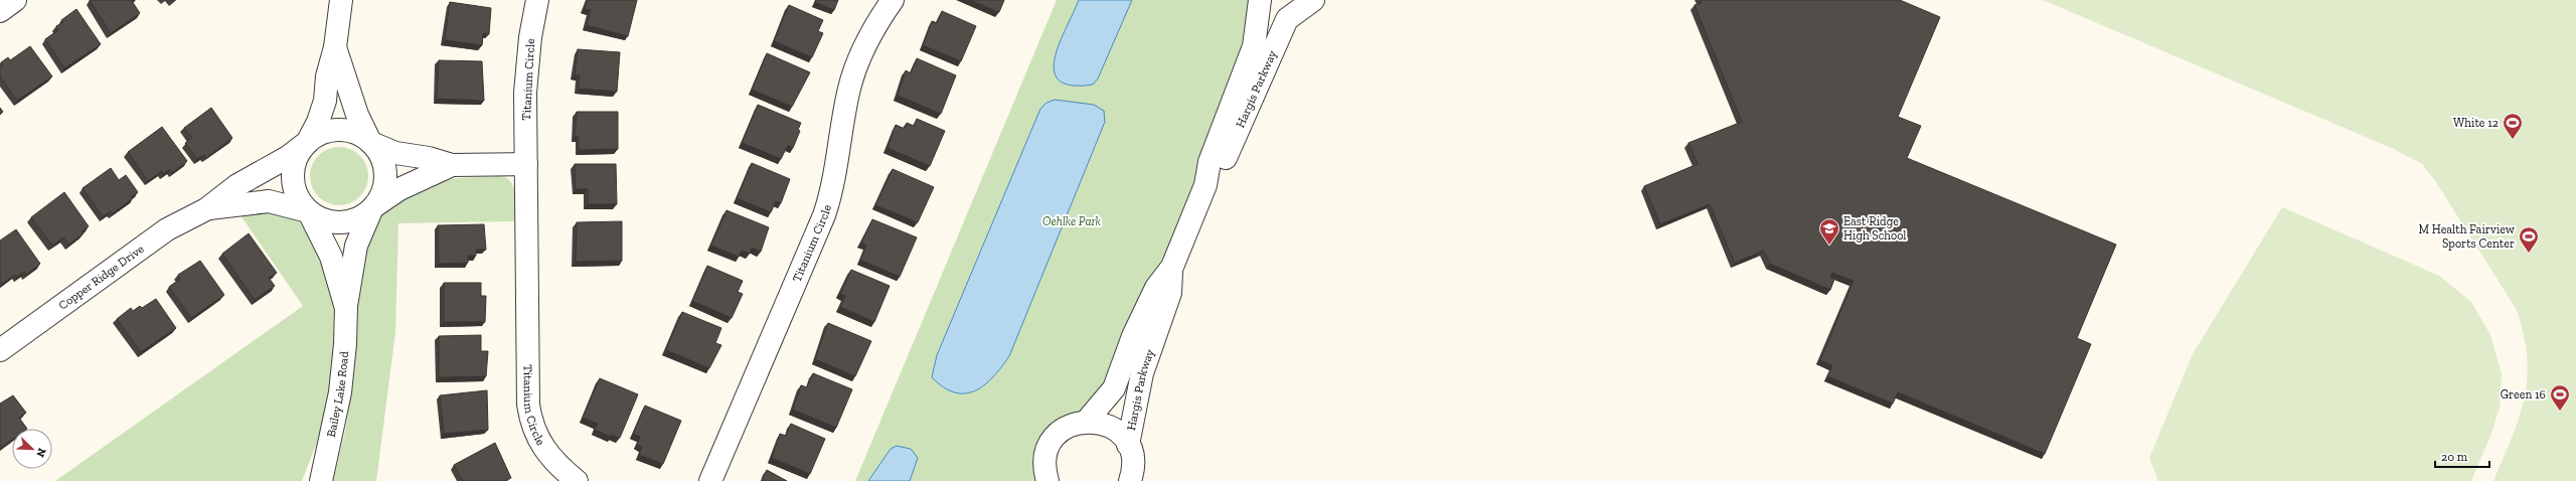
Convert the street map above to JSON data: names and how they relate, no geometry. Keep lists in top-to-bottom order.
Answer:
{
  "streets": {
    "street": [
      "Titanium Circle",
      "Hargis Parkway",
      "Copper Ridge Drive",
      "Bailey Lake Road"
    ]
  },
  "crossings": [
    ["Copper Ridge Drive", "Bailey Lake Road"]
  ],
  "parks": ["Oehlke Park"],
  "places": {
    "sports": ["White 12", "M Health Fairview Sports Center", "Green 16"],
    "school or university": ["East Ridge High School"]
  },
  "scale_bar": "20 m",
  "north": "bottom right"
}
